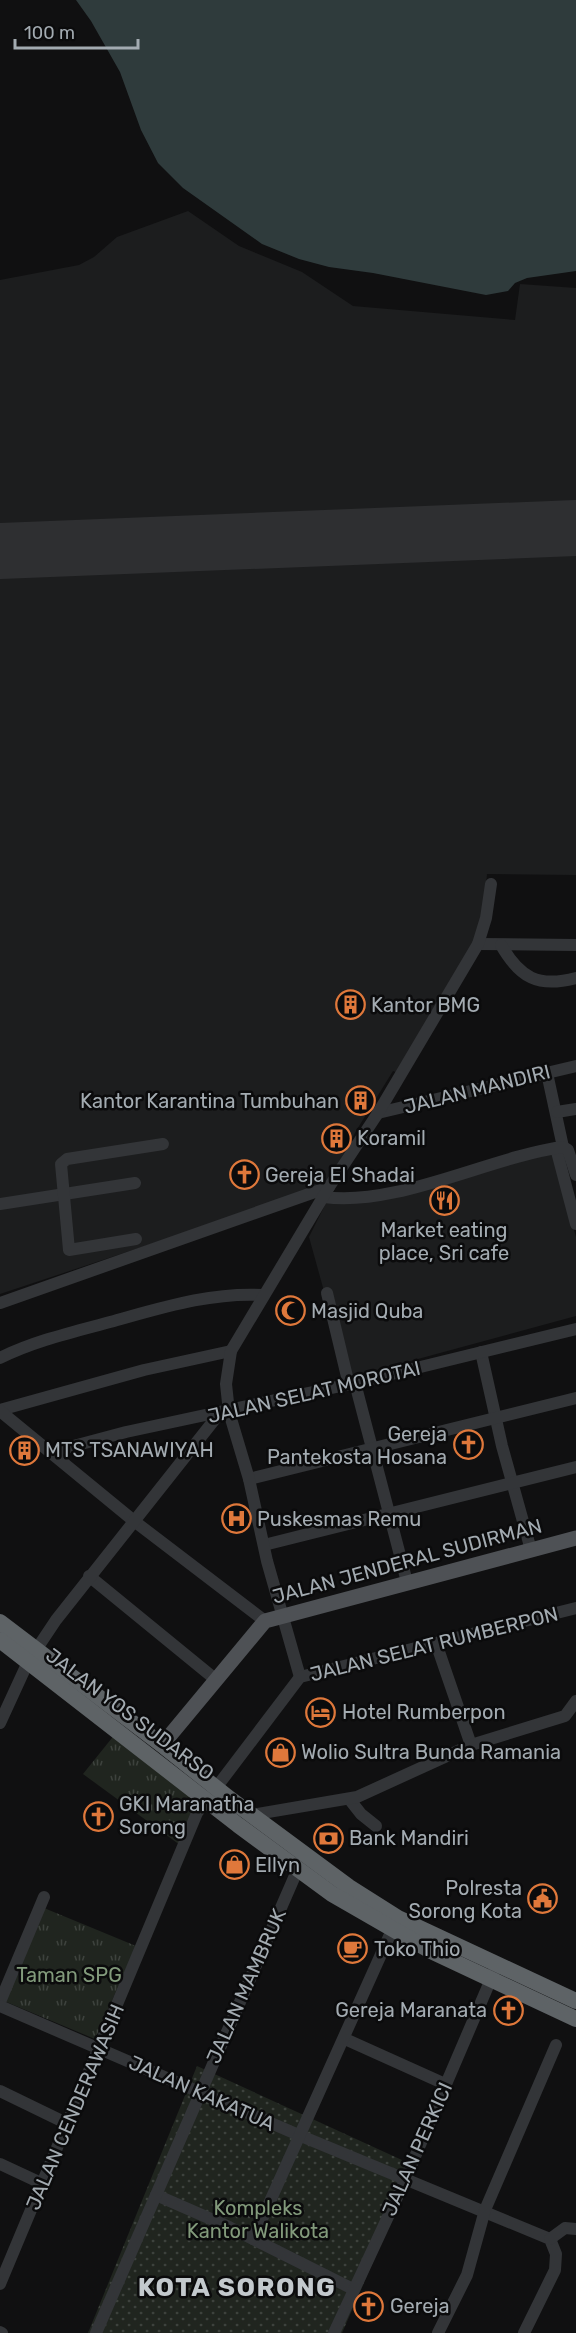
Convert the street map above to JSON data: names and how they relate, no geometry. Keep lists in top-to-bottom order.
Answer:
{
  "streets": {
    "highway": ["JALAN YOS SUDARSO"],
    "main road": ["JALAN JENDERAL SUDIRMAN"],
    "street": [
      "JALAN MANDIRI",
      "JALAN SELAT MOROTAI",
      "JALAN SELAT RUMBERPON",
      "JALAN MAMBRUK",
      "JALAN KAKATUA",
      "JALAN CENDERAWASIH",
      "JALAN PERKICI"
    ]
  },
  "crossings": [
    ["JALAN SELAT RUMBERPON", "JALAN YOS SUDARSO"],
    ["JALAN SELAT RUMBERPON", "JALAN CENDERAWASIH"],
    ["JALAN YOS SUDARSO", "JALAN MAMBRUK"],
    ["JALAN YOS SUDARSO", "JALAN CENDERAWASIH"],
    ["JALAN YOS SUDARSO", "JALAN PERKICI"],
    ["JALAN MAMBRUK", "JALAN KAKATUA"],
    ["JALAN KAKATUA", "JALAN CENDERAWASIH"],
    ["JALAN KAKATUA", "JALAN PERKICI"]
  ],
  "districts": ["KOTA SORONG"],
  "parks": ["Taman SPG", "Kompleks Kantor Walikota"],
  "places": {
    "building": [
      "Kantor BMG",
      "Kantor Karantina Tumbuhan",
      "Koramil",
      "MTS TSANAWIYAH"
    ],
    "church": [
      "Gereja El Shadai",
      "Gereja Pantekosta Hosana",
      "GKI Maranatha Sorong",
      "Gereja Maranata",
      "Gereja"
    ],
    "restaurant": ["Market eating place, Sri cafe"],
    "mosque": ["Masjid Quba"],
    "hospital": ["Puskesmas Remu"],
    "hotel": ["Hotel Rumberpon"],
    "shop": ["Wolio Sultra Bunda Ramania", "Ellyn"],
    "bank": ["Bank Mandiri"],
    "public building": ["Polresta Sorong Kota"],
    "cafe": ["Toko Thio"]
  },
  "scale_bar": "100 m"
}
